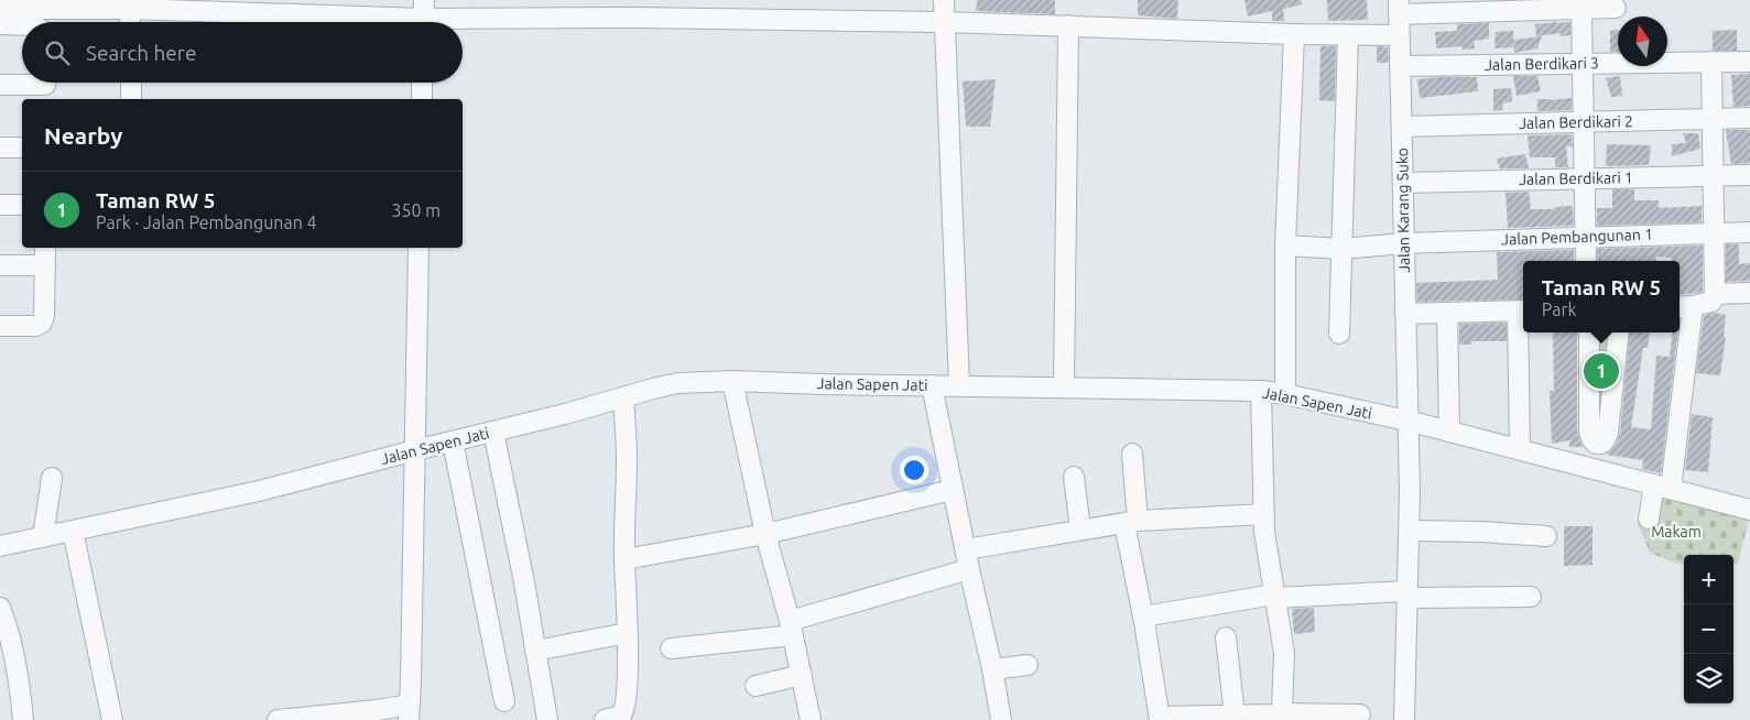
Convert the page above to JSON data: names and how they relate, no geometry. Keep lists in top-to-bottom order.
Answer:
{
  "streets": {
    "street": [
      "Jalan Berdikari 3",
      "Jalan Berdikari 2",
      "Jalan Berdikari 1",
      "Jalan Karang Suko",
      "Jalan Pembangunan 1",
      "Jalan Sapen Jati"
    ]
  },
  "crossings": [
    ["Jalan Berdikari 3", "Jalan Karang Suko"],
    ["Jalan Berdikari 2", "Jalan Karang Suko"],
    ["Jalan Berdikari 1", "Jalan Karang Suko"],
    ["Jalan Karang Suko", "Jalan Pembangunan 1"],
    ["Jalan Karang Suko", "Jalan Sapen Jati"]
  ],
  "parks": ["Makam"],
  "north": "top",
  "page": {
    "search": "Search here",
    "heading": "Nearby",
    "list": [
      {
        "mark": "1",
        "name": "Taman RW 5",
        "note": "Park · Jalan Pembangunan 4",
        "value": "350 m"
      }
    ],
    "popup": ["Taman RW 5", "Park"],
    "pins": "1",
    "map_buttons": ["+", "−"]
  }
}
